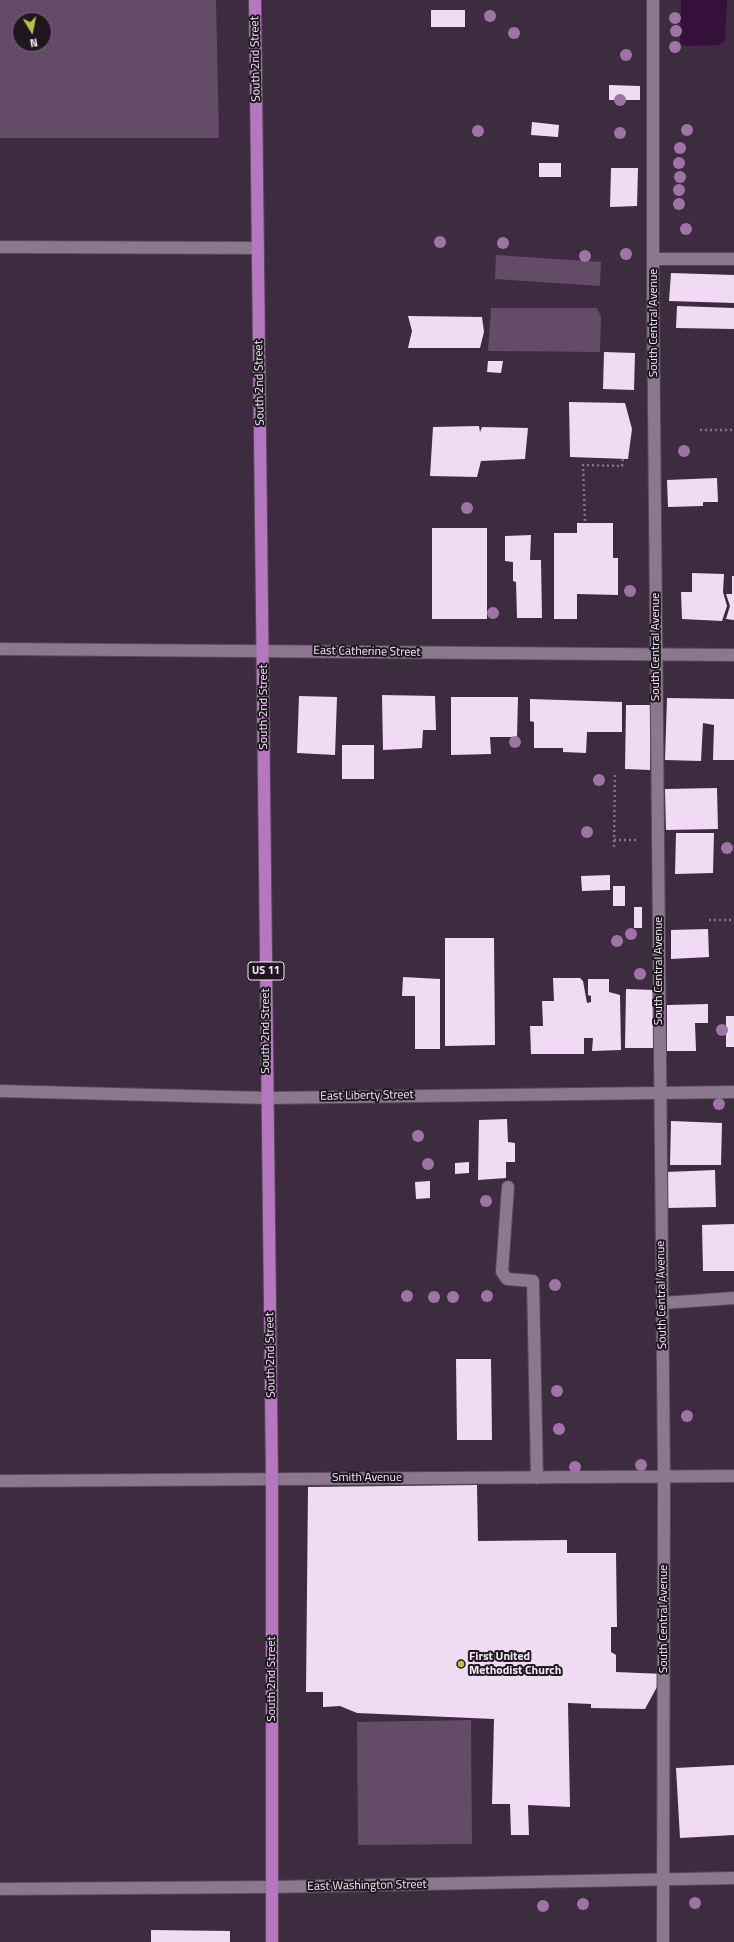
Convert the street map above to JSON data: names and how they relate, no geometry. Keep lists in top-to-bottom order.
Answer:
{
  "streets": {
    "main road": ["South 2nd Street", "US 11"],
    "street": [
      "South Central Avenue",
      "East Catherine Street",
      "East Liberty Street",
      "Smith Avenue",
      "East Washington Street"
    ]
  },
  "crossings": [
    ["South 2nd Street", "East Catherine Street"],
    ["South 2nd Street", "East Liberty Street"],
    ["South 2nd Street", "Smith Avenue"],
    ["South 2nd Street", "East Washington Street"],
    ["South Central Avenue", "East Catherine Street"],
    ["South Central Avenue", "East Liberty Street"],
    ["South Central Avenue", "Smith Avenue"],
    ["South Central Avenue", "East Washington Street"]
  ],
  "places": ["First United Methodist Church"],
  "north": "bottom"
}
